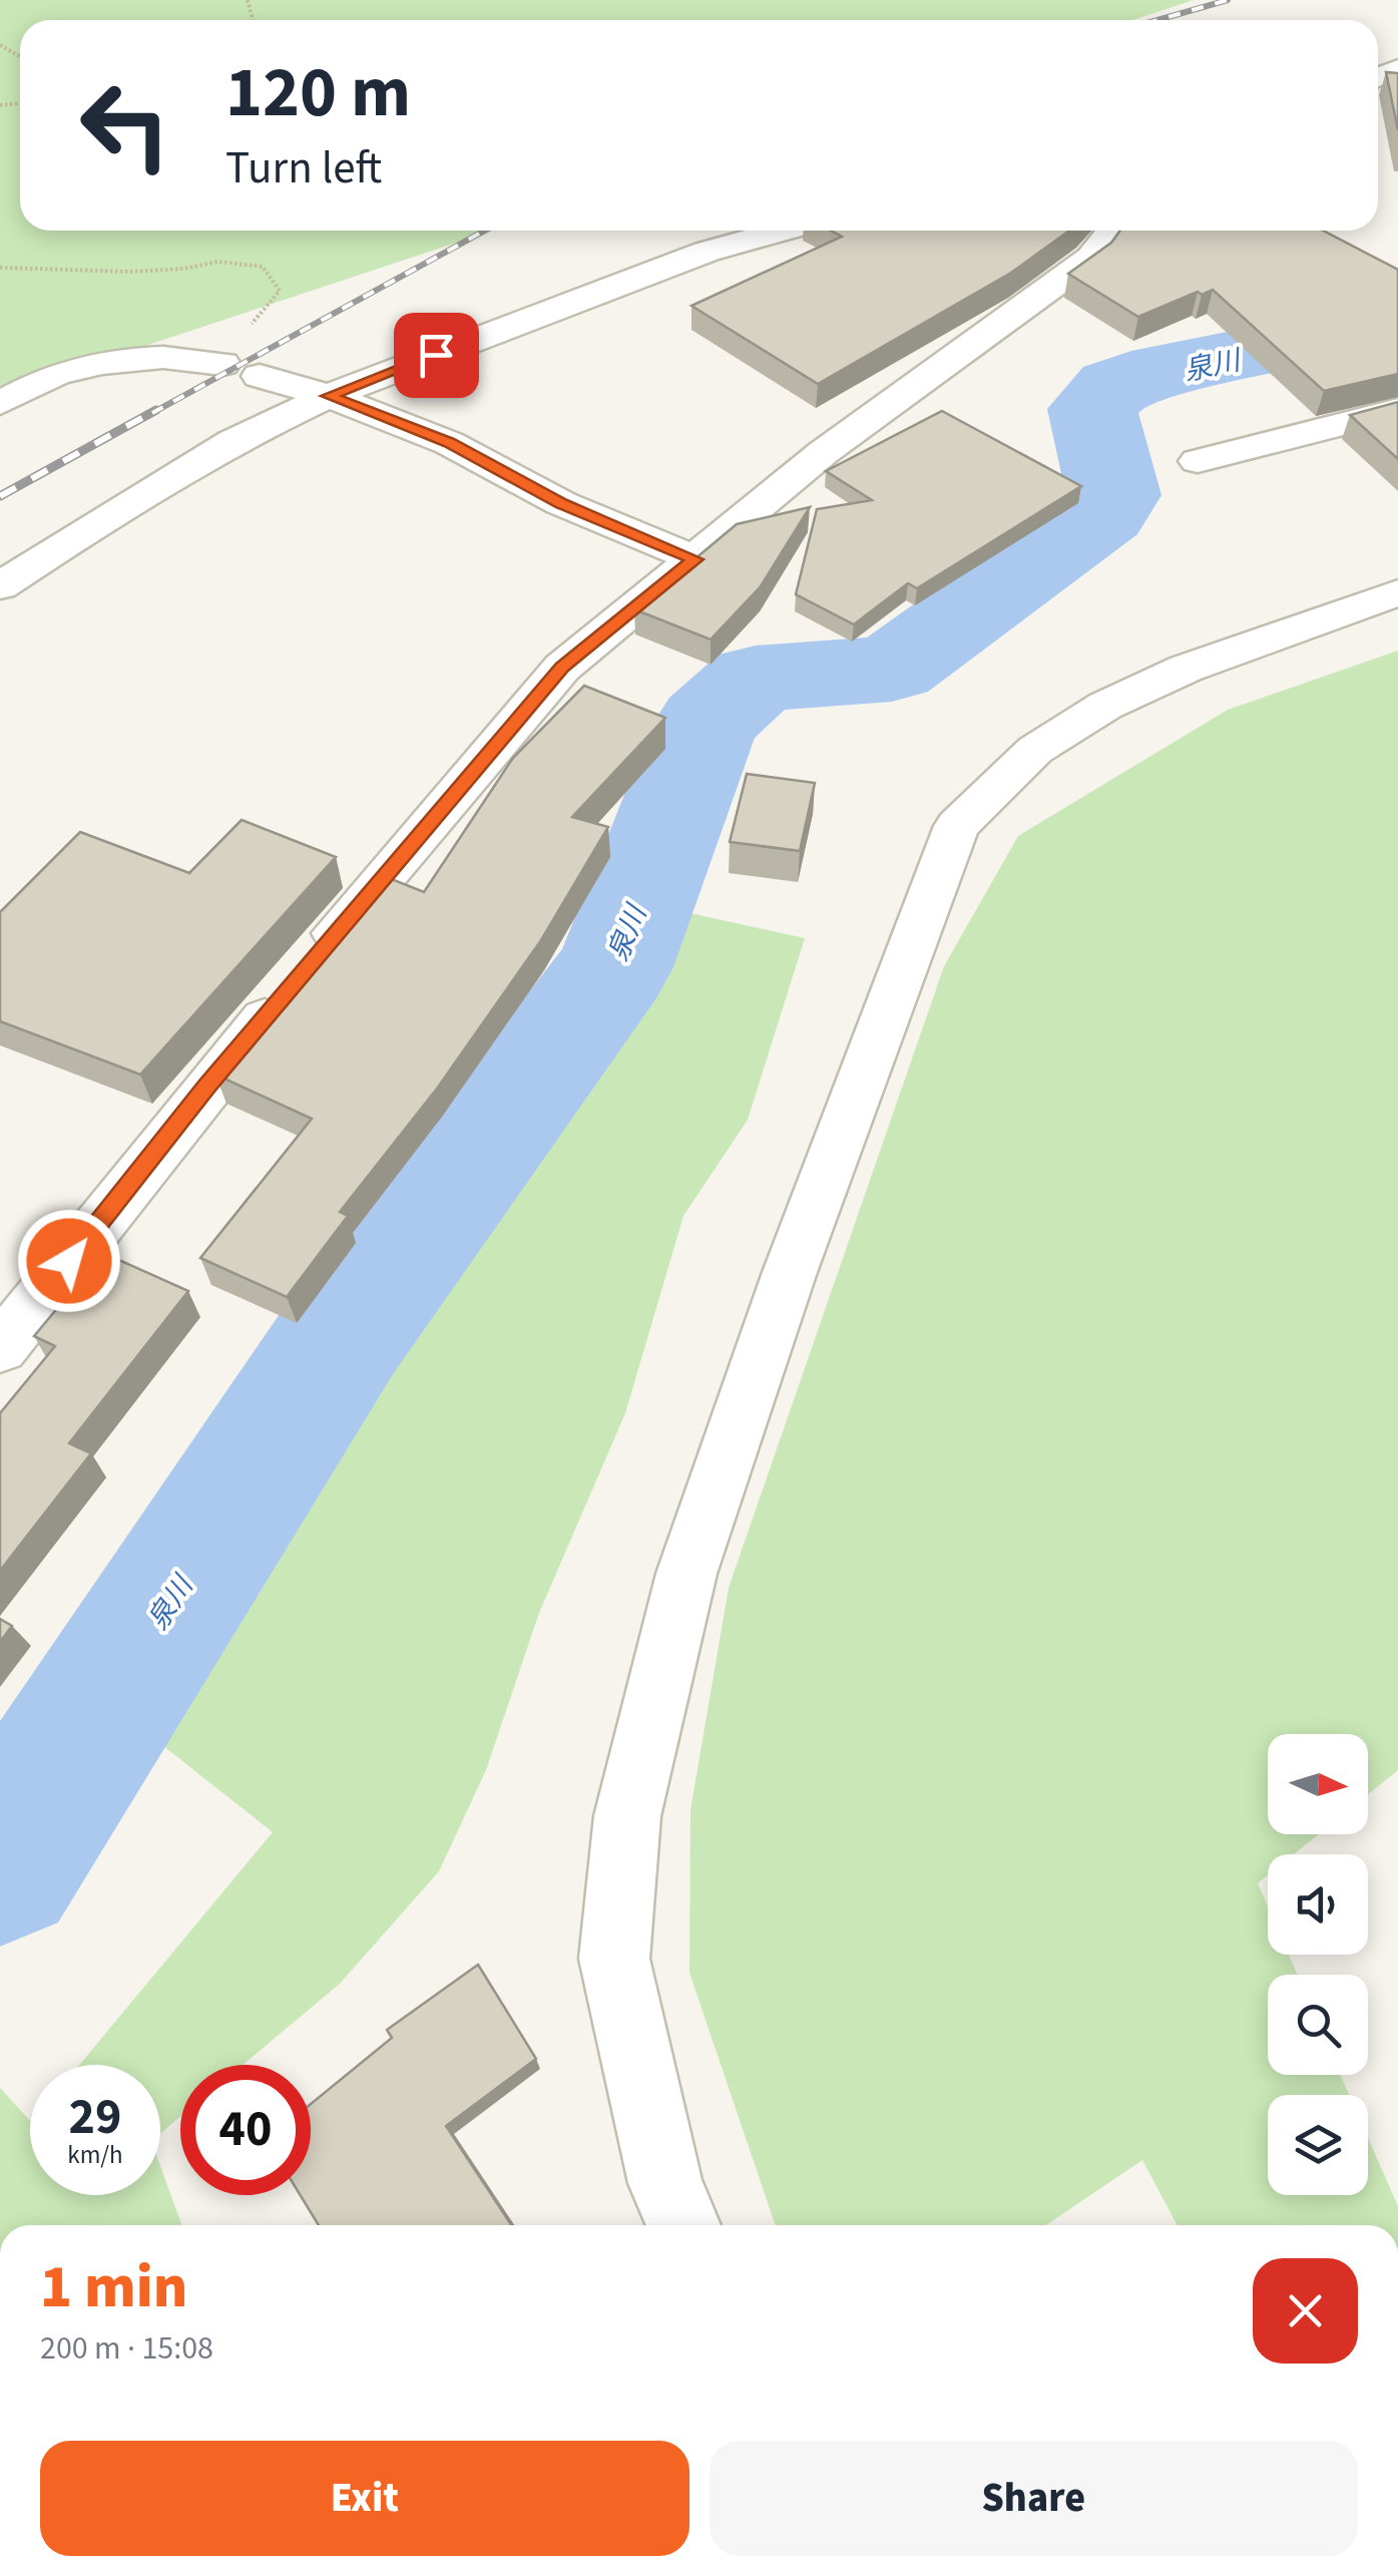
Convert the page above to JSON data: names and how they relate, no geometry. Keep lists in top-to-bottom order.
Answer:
{
  "water": ["泉川"],
  "north": "right",
  "page": {
    "turn": ["120 m", "Turn left"],
    "speed": "29 km/h",
    "limit": "40",
    "heading": ["1 min", "200 m · 15:08"],
    "buttons": ["Exit", "Share"]
  }
}
